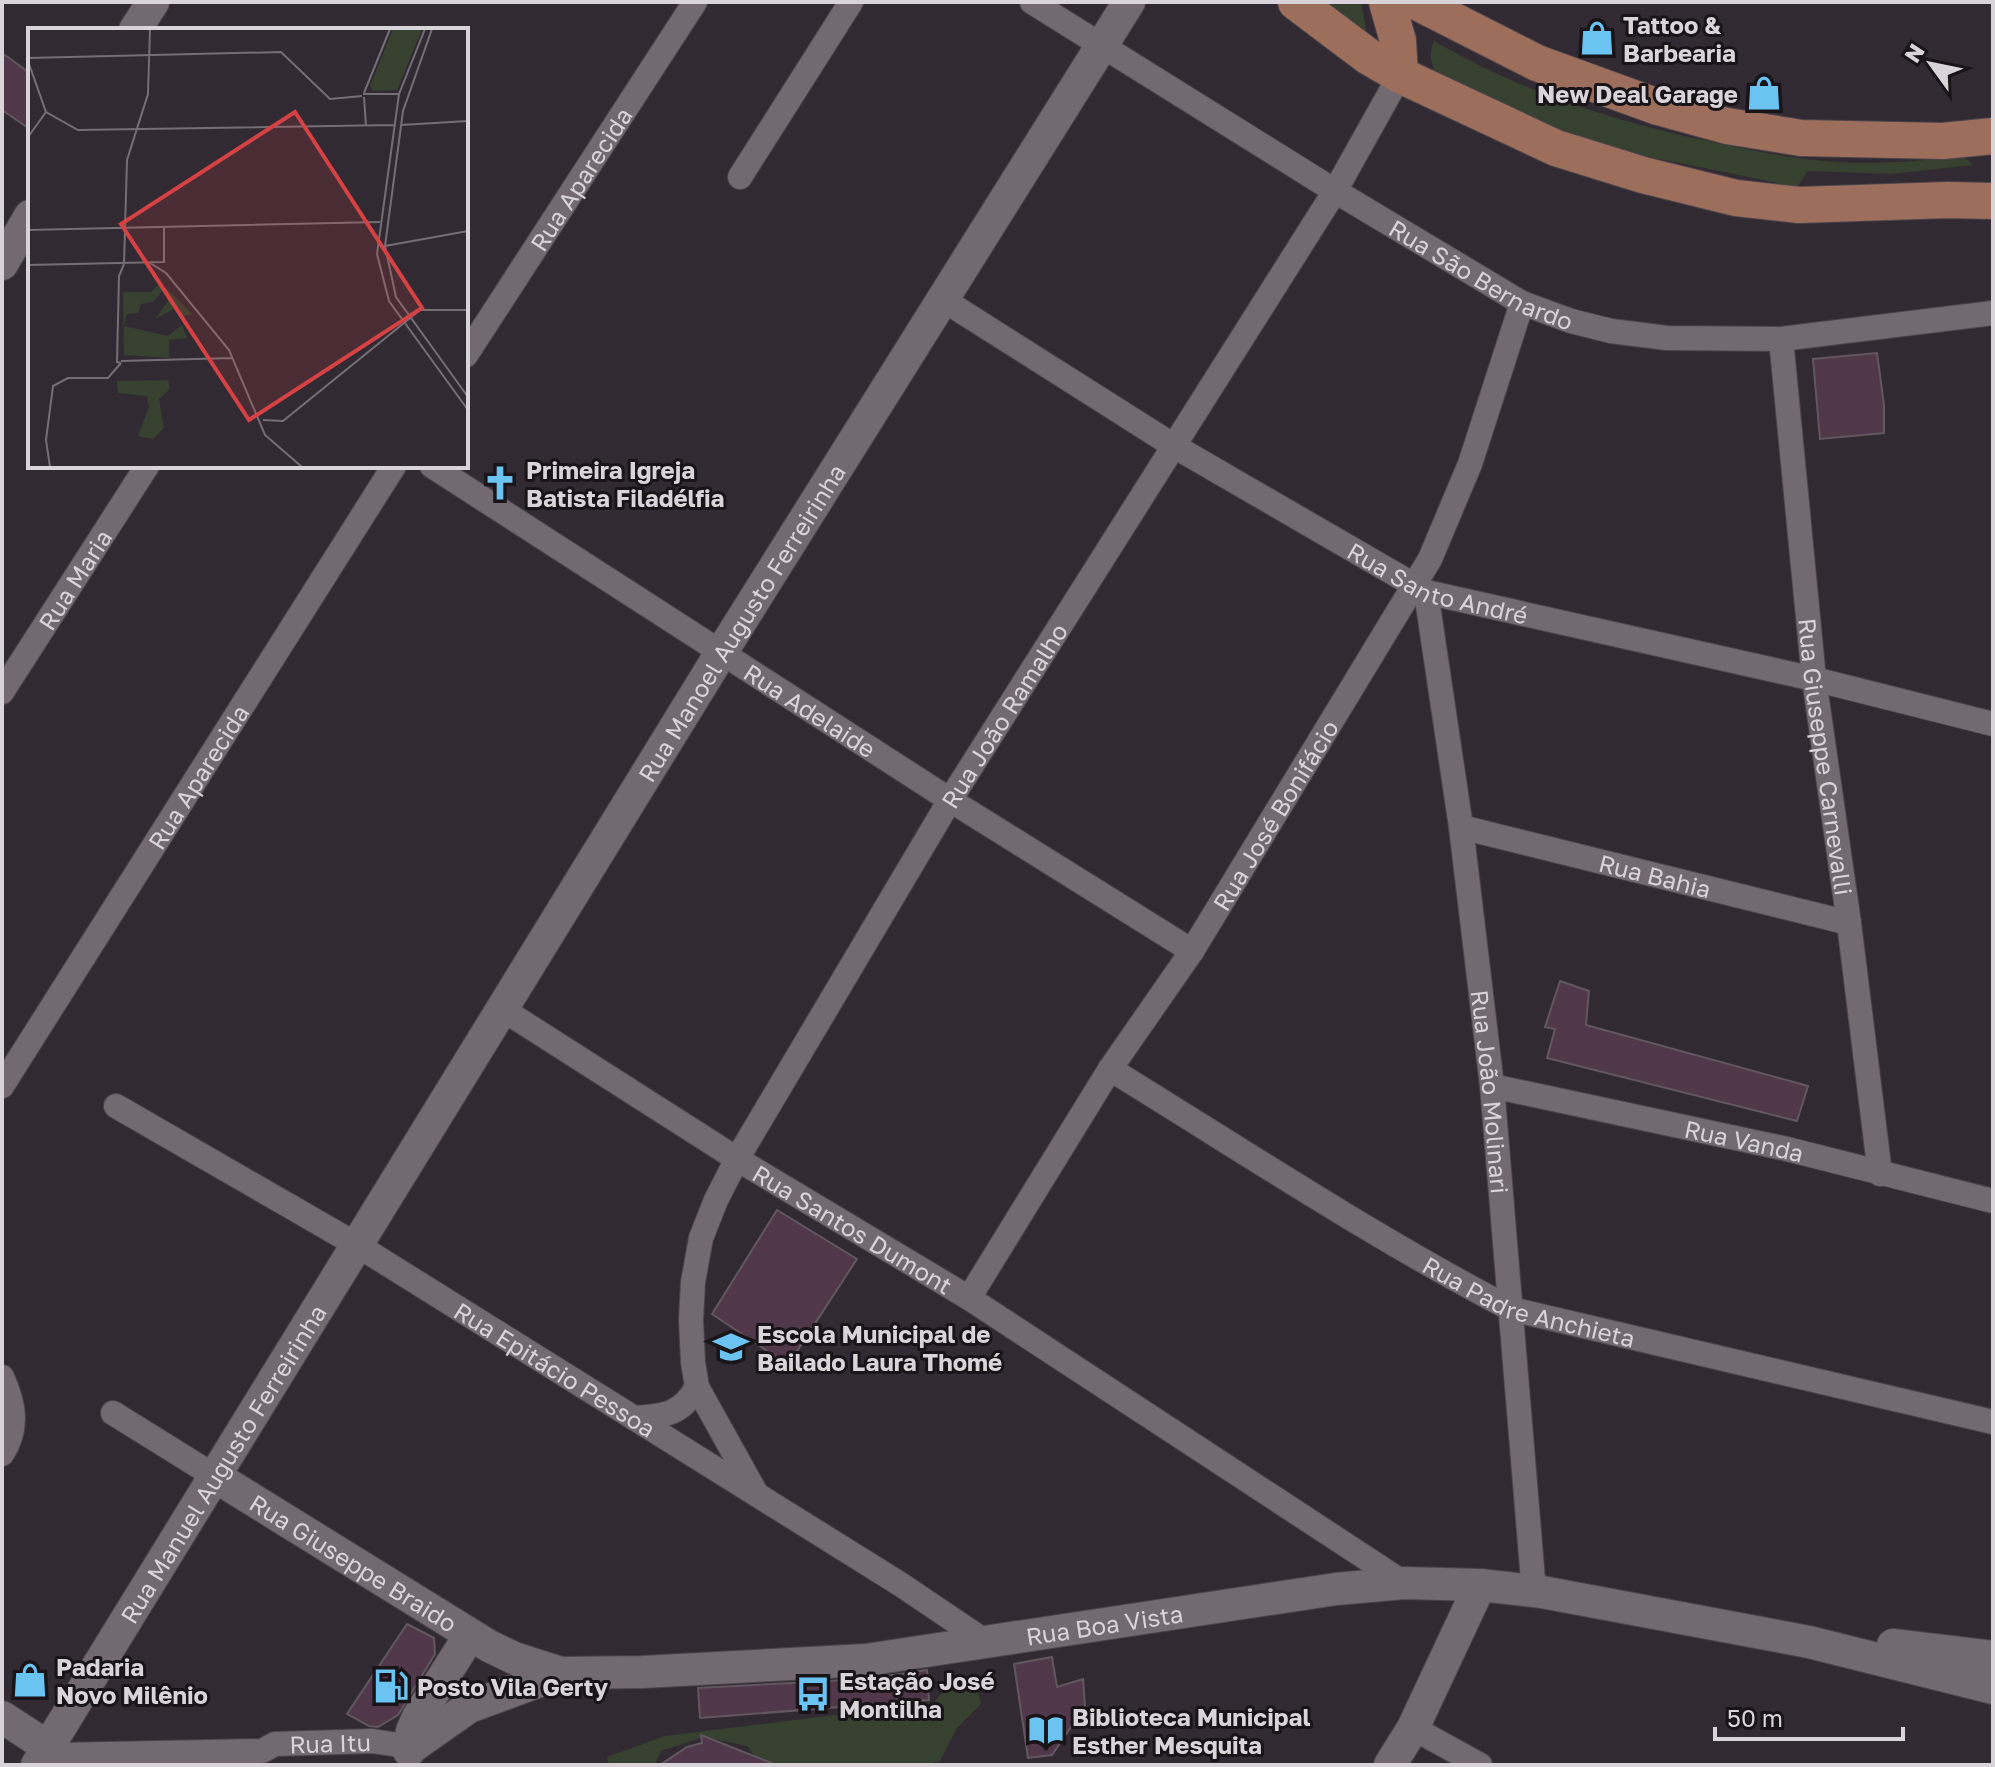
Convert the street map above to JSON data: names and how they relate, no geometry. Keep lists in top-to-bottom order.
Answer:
{
  "streets": {
    "main road": [
      "Rua Manoel Augusto Ferreirinha",
      "Rua Manuel Augusto Ferreirinha",
      "Rua Giuseppe Braido",
      "Rua Boa Vista"
    ],
    "street": [
      "Rua Aparecida",
      "Rua São Bernardo",
      "Rua Maria",
      "Rua Santo André",
      "Rua Adelaide",
      "Rua João Ramalho",
      "Rua Giuseppe Carnevalli",
      "Rua José Bonifácio",
      "Rua Bahia",
      "Rua João Molinari",
      "Rua Vanda",
      "Rua Santos Dumont",
      "Rua Padre Anchieta",
      "Rua Epitácio Pessoa",
      "Rua Itu"
    ]
  },
  "crossings": [
    ["Rua São Bernardo", "Rua Manoel Augusto Ferreirinha"],
    ["Rua São Bernardo", "Rua João Ramalho"],
    ["Rua São Bernardo", "Rua Giuseppe Carnevalli"],
    ["Rua São Bernardo", "Rua José Bonifácio"],
    ["Rua Santo André", "Rua Manoel Augusto Ferreirinha"],
    ["Rua Santo André", "Rua João Ramalho"],
    ["Rua Santo André", "Rua Giuseppe Carnevalli"],
    ["Rua Santo André", "Rua José Bonifácio"],
    ["Rua Santo André", "Rua João Molinari"],
    ["Rua Manoel Augusto Ferreirinha", "Rua Adelaide"],
    ["Rua Manoel Augusto Ferreirinha", "Rua Santos Dumont"],
    ["Rua Manoel Augusto Ferreirinha", "Rua Epitácio Pessoa"],
    ["Rua Manoel Augusto Ferreirinha", "Rua Manuel Augusto Ferreirinha"],
    ["Rua Adelaide", "Rua João Ramalho"],
    ["Rua Adelaide", "Rua José Bonifácio"],
    ["Rua João Ramalho", "Rua Santos Dumont"],
    ["Rua João Ramalho", "Rua Epitácio Pessoa"],
    ["Rua Giuseppe Carnevalli", "Rua Bahia"],
    ["Rua Giuseppe Carnevalli", "Rua Vanda"],
    ["Rua José Bonifácio", "Rua João Molinari"],
    ["Rua José Bonifácio", "Rua Santos Dumont"],
    ["Rua José Bonifácio", "Rua Padre Anchieta"],
    ["Rua Bahia", "Rua João Molinari"],
    ["Rua João Molinari", "Rua Vanda"],
    ["Rua João Molinari", "Rua Padre Anchieta"],
    ["Rua João Molinari", "Rua Boa Vista"],
    ["Rua Santos Dumont", "Rua Boa Vista"],
    ["Rua Epitácio Pessoa", "Rua Manuel Augusto Ferreirinha"],
    ["Rua Epitácio Pessoa", "Rua Boa Vista"],
    ["Rua Manuel Augusto Ferreirinha", "Rua Giuseppe Braido"],
    ["Rua Manuel Augusto Ferreirinha", "Rua Itu"],
    ["Rua Giuseppe Braido", "Rua Boa Vista"],
    ["Rua Boa Vista", "Rua Itu"]
  ],
  "places": {
    "shop": ["Tattoo & Barbearia", "New Deal Garage", "Padaria Novo Milênio"],
    "church": ["Primeira Igreja Batista Filadélfia"],
    "school or university": ["Escola Municipal de Bailado Laura Thomé"],
    "fuel station": ["Posto Vila Gerty"],
    "bus stop": ["Estação José Montilha"],
    "library": ["Biblioteca Municipal Esther Mesquita"]
  },
  "scale_bar": "50 m",
  "north": "top left"
}
